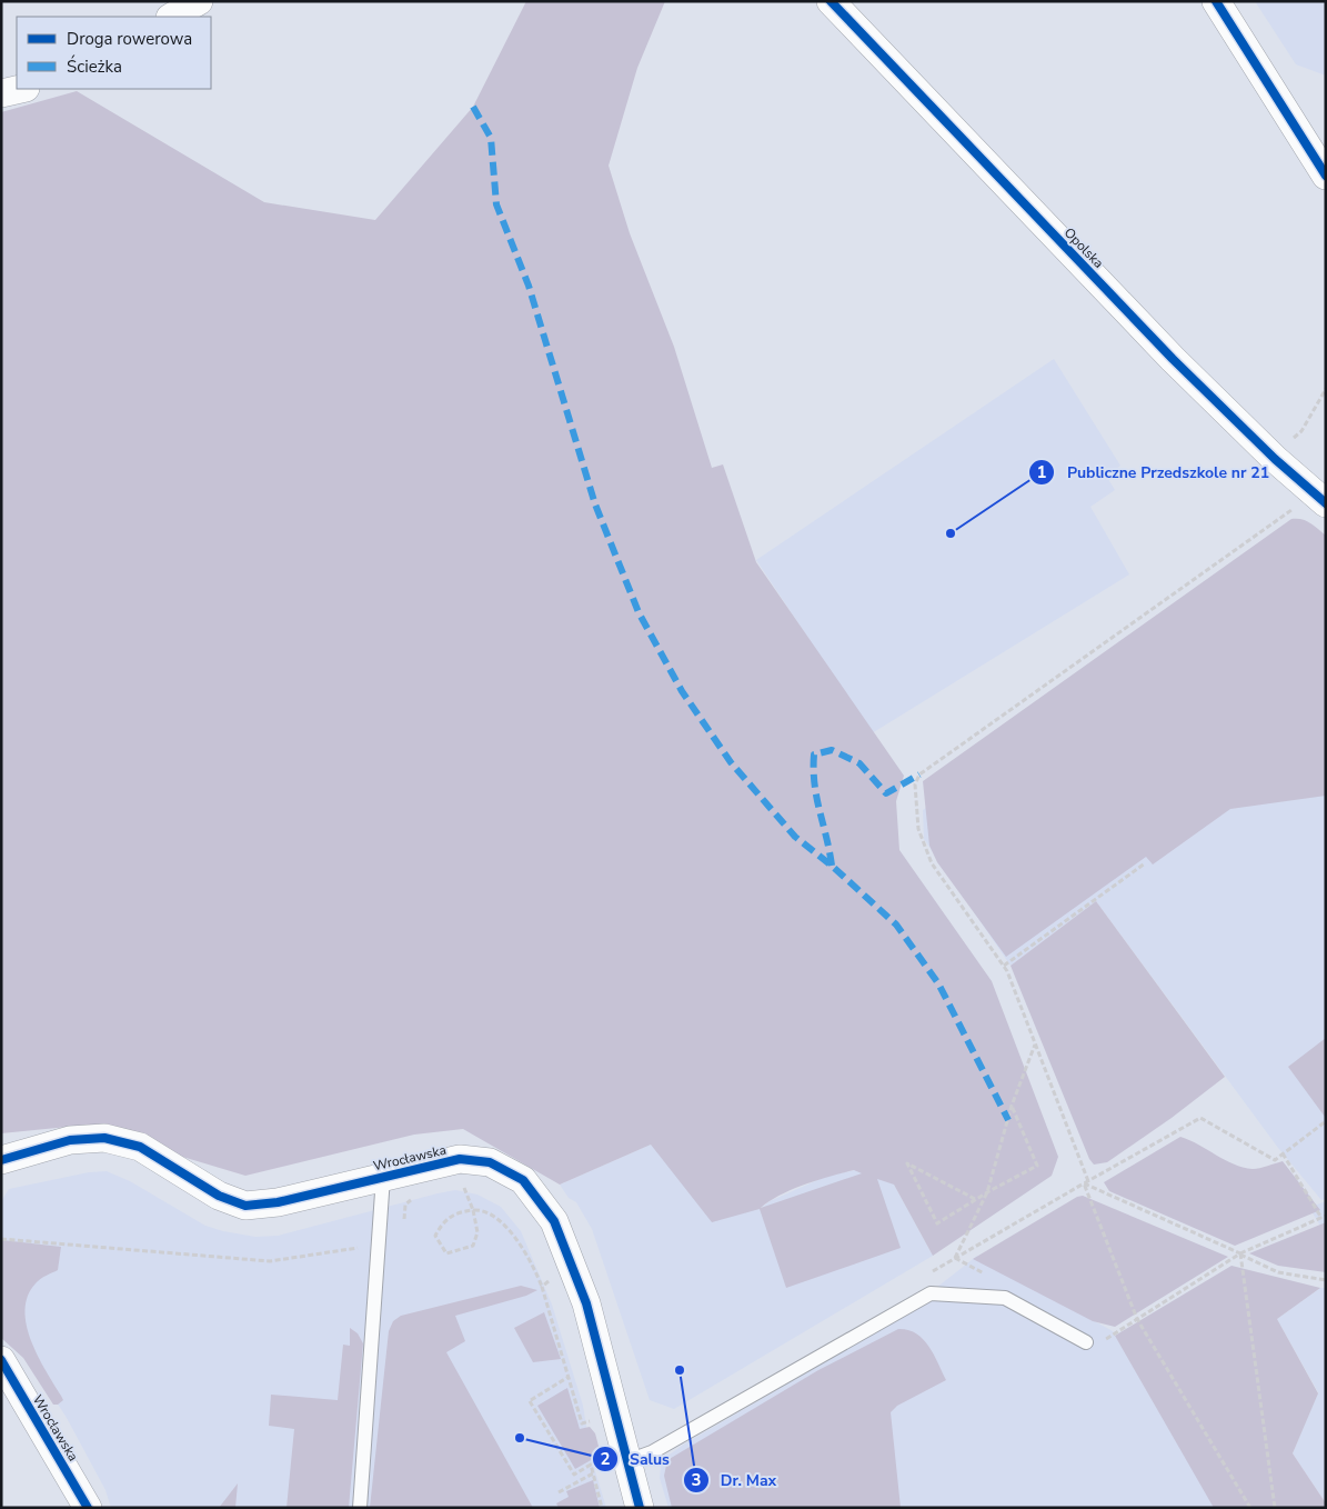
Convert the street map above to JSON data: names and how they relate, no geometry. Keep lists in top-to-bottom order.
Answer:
{
  "streets": {
    "street": ["Opolska", "Wrocławska"]
  },
  "places": ["Publiczne Przedszkole nr 21", "Dr. Max", "Salus"],
  "legend": ["Droga rowerowa", "Ścieżka"]
}
